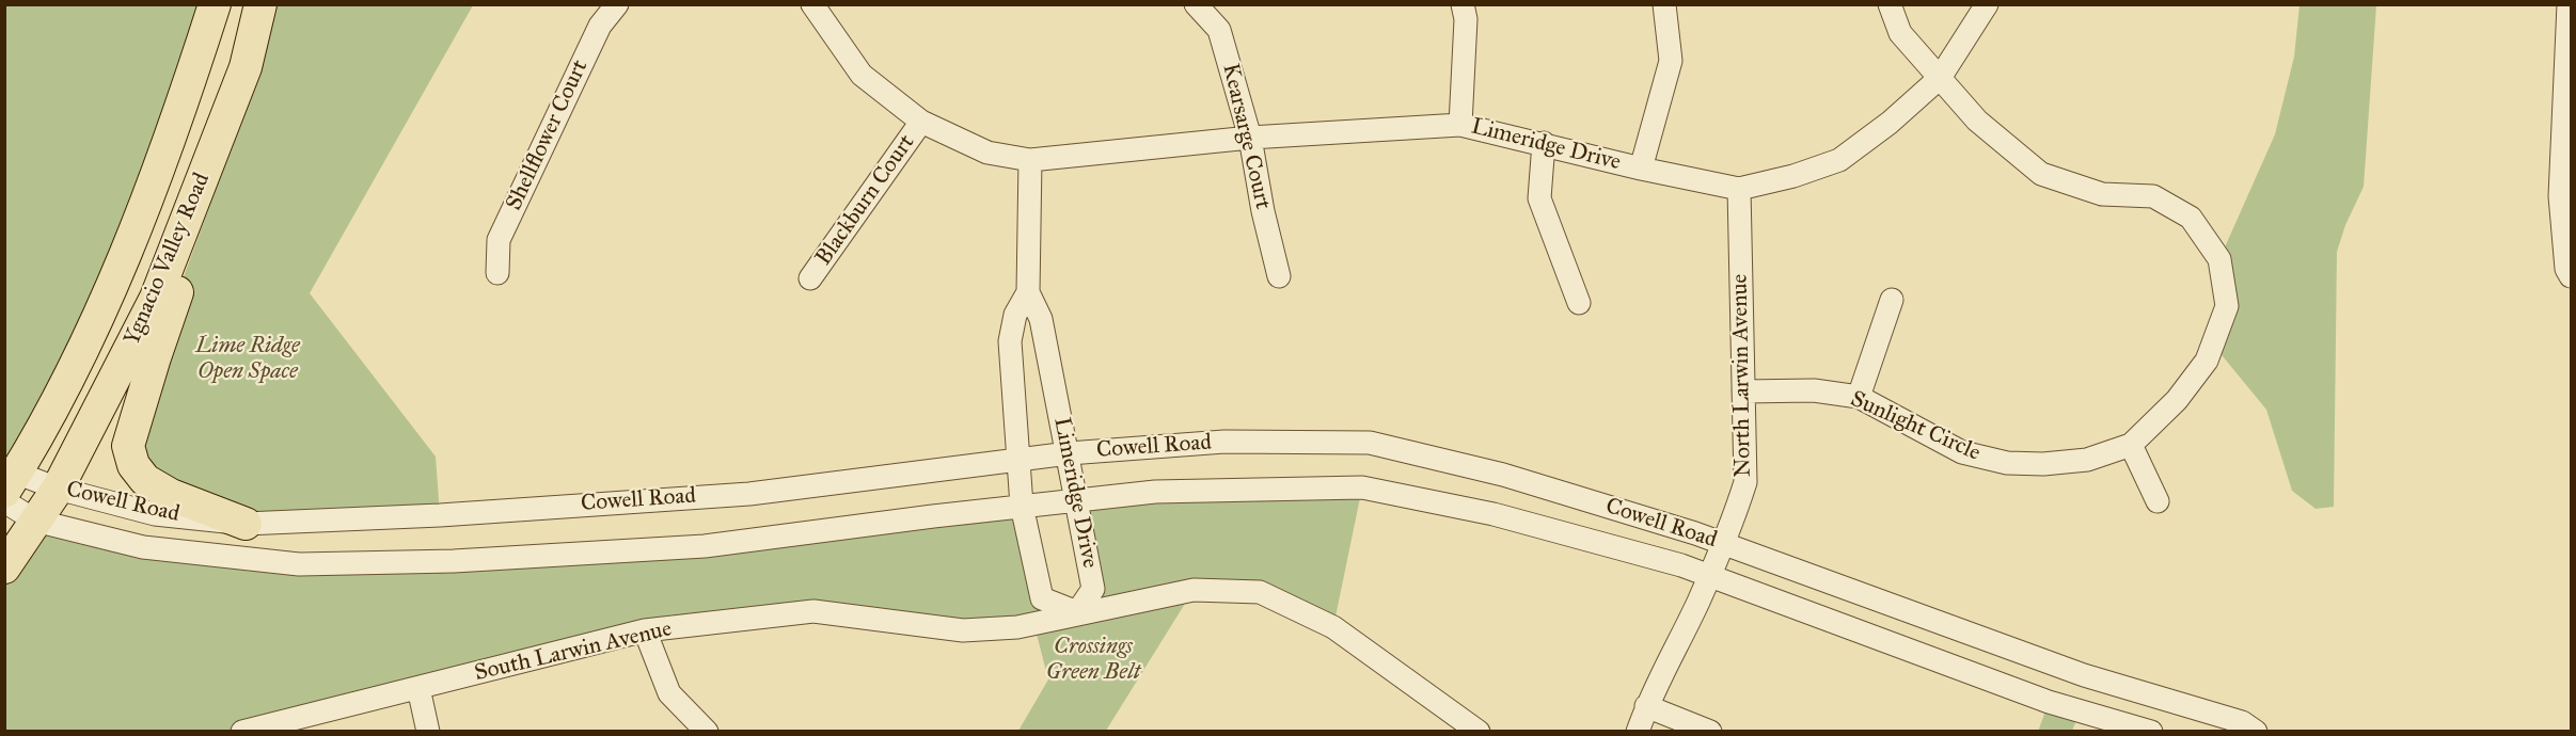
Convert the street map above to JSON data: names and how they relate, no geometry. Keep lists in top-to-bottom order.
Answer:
{
  "streets": {
    "highway": ["Ygnacio Valley Road"],
    "street": [
      "Shellflower Court",
      "Kearsarge Court",
      "Limeridge Drive",
      "Blackburn Court",
      "North Larwin Avenue",
      "Sunlight Circle",
      "Cowell Road",
      "South Larwin Avenue"
    ]
  },
  "crossings": [
    ["Kearsarge Court", "Limeridge Drive"],
    ["Limeridge Drive", "Blackburn Court"],
    ["Limeridge Drive", "North Larwin Avenue"],
    ["Limeridge Drive", "Sunlight Circle"],
    ["Limeridge Drive", "Cowell Road"],
    ["Limeridge Drive", "South Larwin Avenue"],
    ["Ygnacio Valley Road", "Cowell Road"],
    ["North Larwin Avenue", "Sunlight Circle"],
    ["North Larwin Avenue", "Cowell Road"]
  ],
  "parks": ["Lime Ridge Open Space", "Crossings Green Belt"]
}
